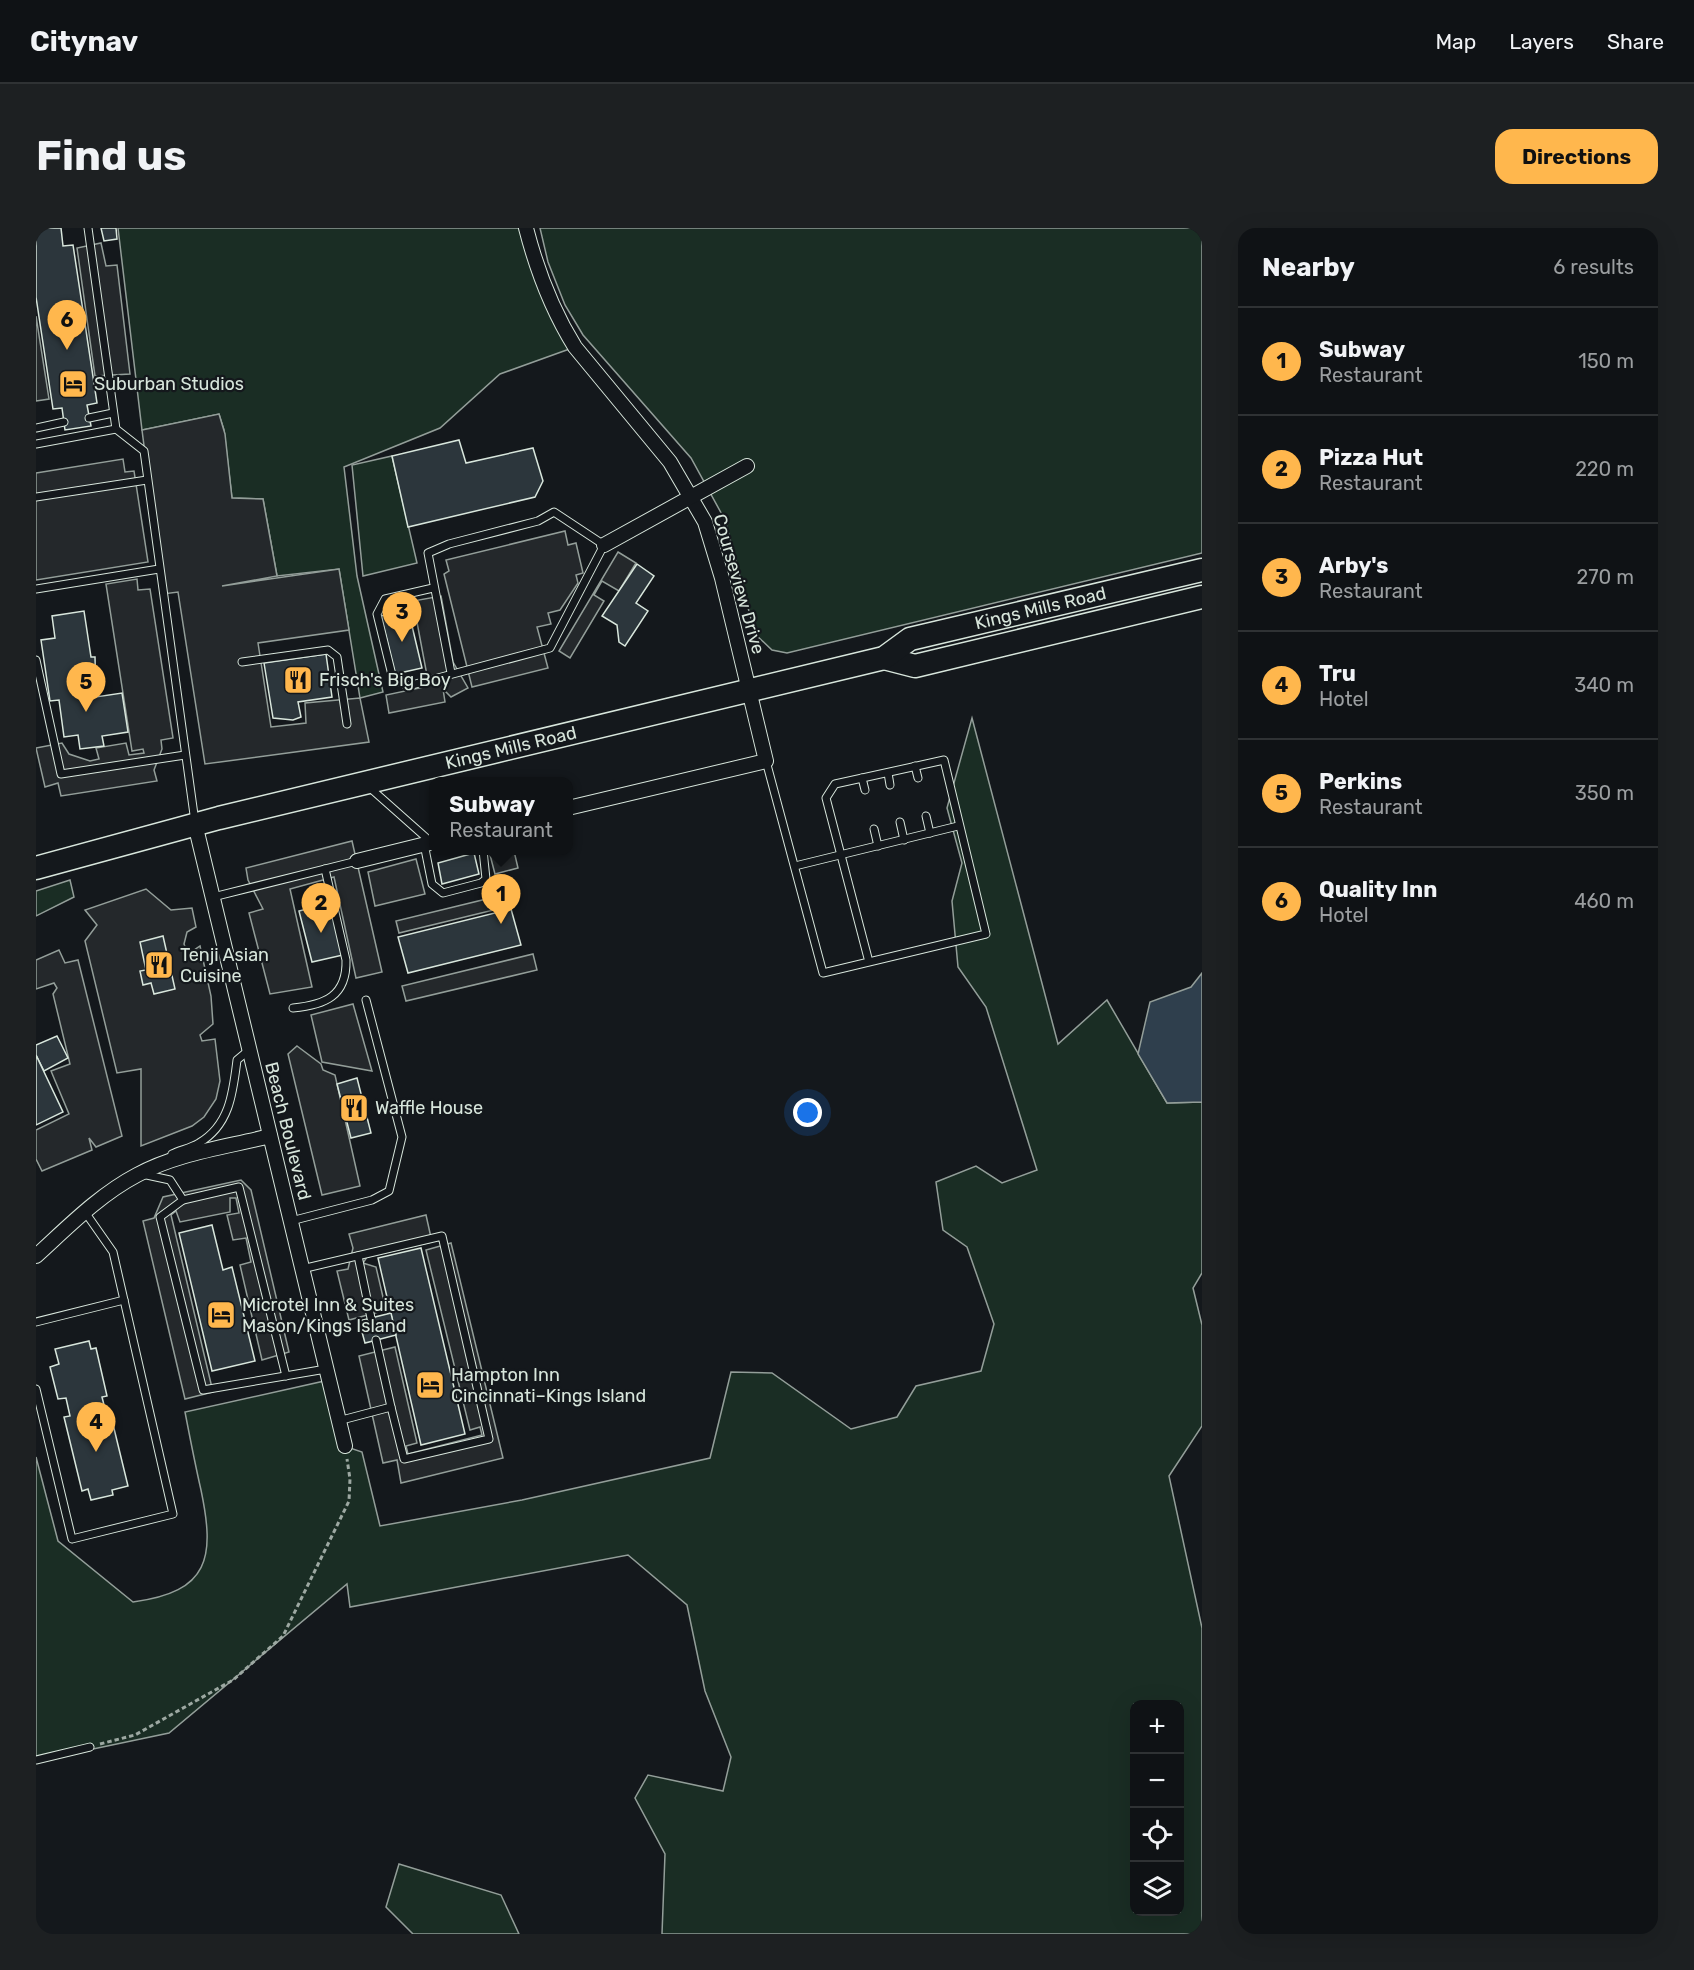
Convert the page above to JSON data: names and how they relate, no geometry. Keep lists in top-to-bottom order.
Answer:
{
  "streets": {
    "main road": ["Kings Mills Road"],
    "street": ["Courseview Drive", "Beach Boulevard"]
  },
  "crossings": [
    ["Courseview Drive", "Kings Mills Road"],
    ["Kings Mills Road", "Beach Boulevard"]
  ],
  "places": {
    "hotel": ["Suburban Studios", "Microtel Inn & Suites Mason/Kings Island", "Hampton Inn Cincinnati–Kings Island"],
    "restaurant": ["Frisch's Big Boy", "Tenji Asian Cuisine", "Waffle House"]
  },
  "page": {
    "header": "Citynav",
    "nav": ["Map", "Layers", "Share"],
    "buttons": "Directions",
    "title": "Find us",
    "heading": ["Nearby", "6 results"],
    "pins": [
      "6",
      "3",
      "5",
      "1",
      "2",
      "4"
    ],
    "list": [
      {
        "mark": "1",
        "name": "Subway",
        "note": "Restaurant",
        "value": "150 m"
      },
      {
        "mark": "2",
        "name": "Pizza Hut",
        "note": "Restaurant",
        "value": "220 m"
      },
      {
        "mark": "3",
        "name": "Arby's",
        "note": "Restaurant",
        "value": "270 m"
      },
      {
        "mark": "4",
        "name": "Tru",
        "note": "Hotel",
        "value": "340 m"
      },
      {
        "mark": "5",
        "name": "Perkins",
        "note": "Restaurant",
        "value": "350 m"
      },
      {
        "mark": "6",
        "name": "Quality Inn",
        "note": "Hotel",
        "value": "460 m"
      }
    ],
    "popup": ["Subway", "Restaurant"],
    "map_buttons": ["+", "−"]
  }
}
